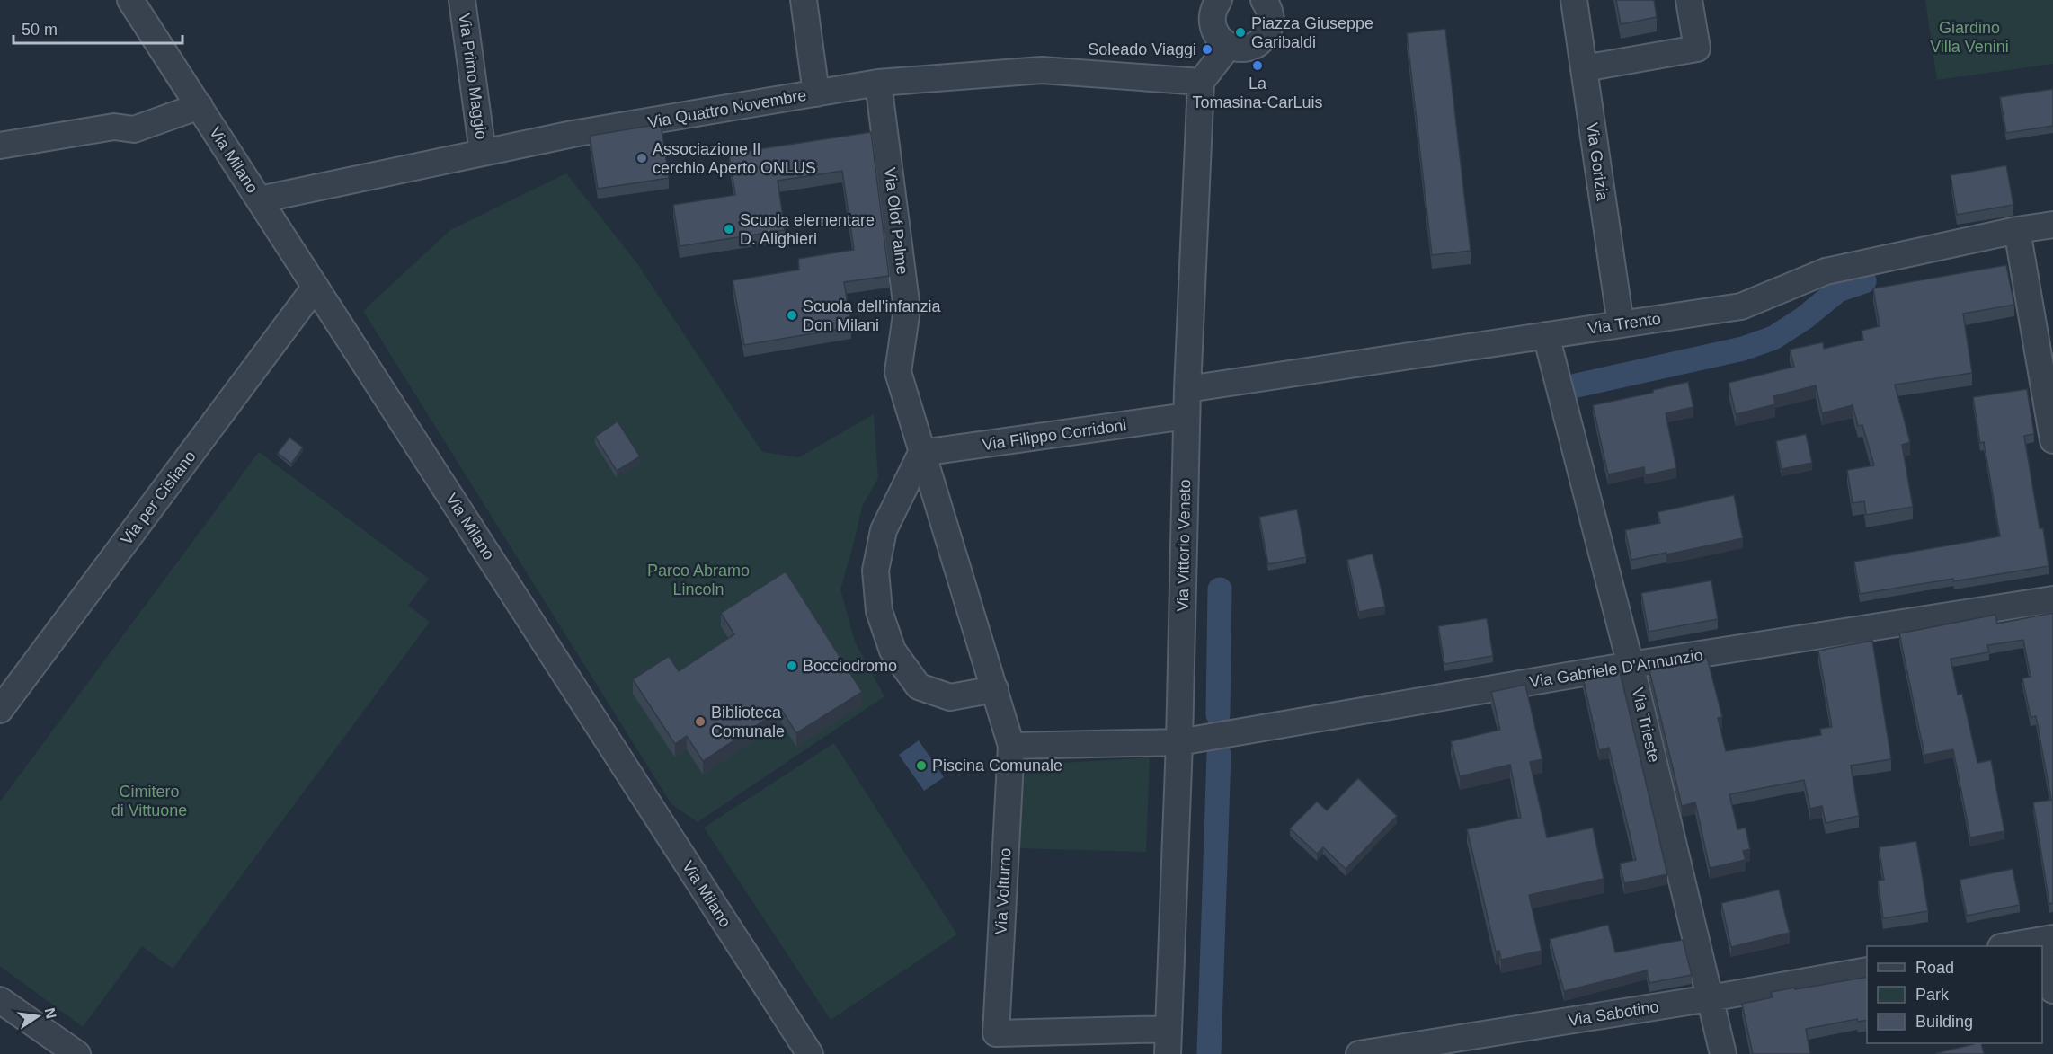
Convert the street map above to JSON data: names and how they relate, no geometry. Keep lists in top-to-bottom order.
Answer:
{
  "streets": {
    "street": [
      "Via Primo Maggio",
      "Via Quattro Novembre",
      "Via Milano",
      "Via Gorizia",
      "Via Olof Palme",
      "Via Trento",
      "Via Filippo Corridoni",
      "Via per Cisliano",
      "Via Vittorio Veneto",
      "Via Gabriele D'Annunzio",
      "Via Trieste",
      "Via Volturno",
      "Via Sabotino"
    ]
  },
  "crossings": [
    ["Via Primo Maggio", "Via Quattro Novembre"],
    ["Via Quattro Novembre", "Via Milano"],
    ["Via Quattro Novembre", "Via Olof Palme"],
    ["Via Quattro Novembre", "Via Vittorio Veneto"],
    ["Via Milano", "Via per Cisliano"],
    ["Via Gorizia", "Via Trento"],
    ["Via Olof Palme", "Via Filippo Corridoni"],
    ["Via Olof Palme", "Via Volturno"],
    ["Via Trento", "Via Vittorio Veneto"],
    ["Via Trento", "Via Trieste"],
    ["Via Filippo Corridoni", "Via Vittorio Veneto"],
    ["Via Vittorio Veneto", "Via Gabriele D'Annunzio"],
    ["Via Vittorio Veneto", "Via Volturno"],
    ["Via Gabriele D'Annunzio", "Via Trieste"],
    ["Via Trieste", "Via Sabotino"]
  ],
  "parks": ["Giardino Villa Venini", "Parco Abramo Lincoln", "Cimitero di Vittuone"],
  "places": [
    "Piazza Giuseppe Garibaldi",
    "Soleado Viaggi",
    "La Tomasina-CarLuis",
    "Associazione Il cerchio Aperto ONLUS",
    "Scuola elementare D. Alighieri",
    "Scuola dell'infanzia Don Milani",
    "Bocciodromo",
    "Biblioteca Comunale",
    "Piscina Comunale"
  ],
  "legend": ["Road", "Park", "Building"],
  "scale_bar": "50 m",
  "north": "right"
}
